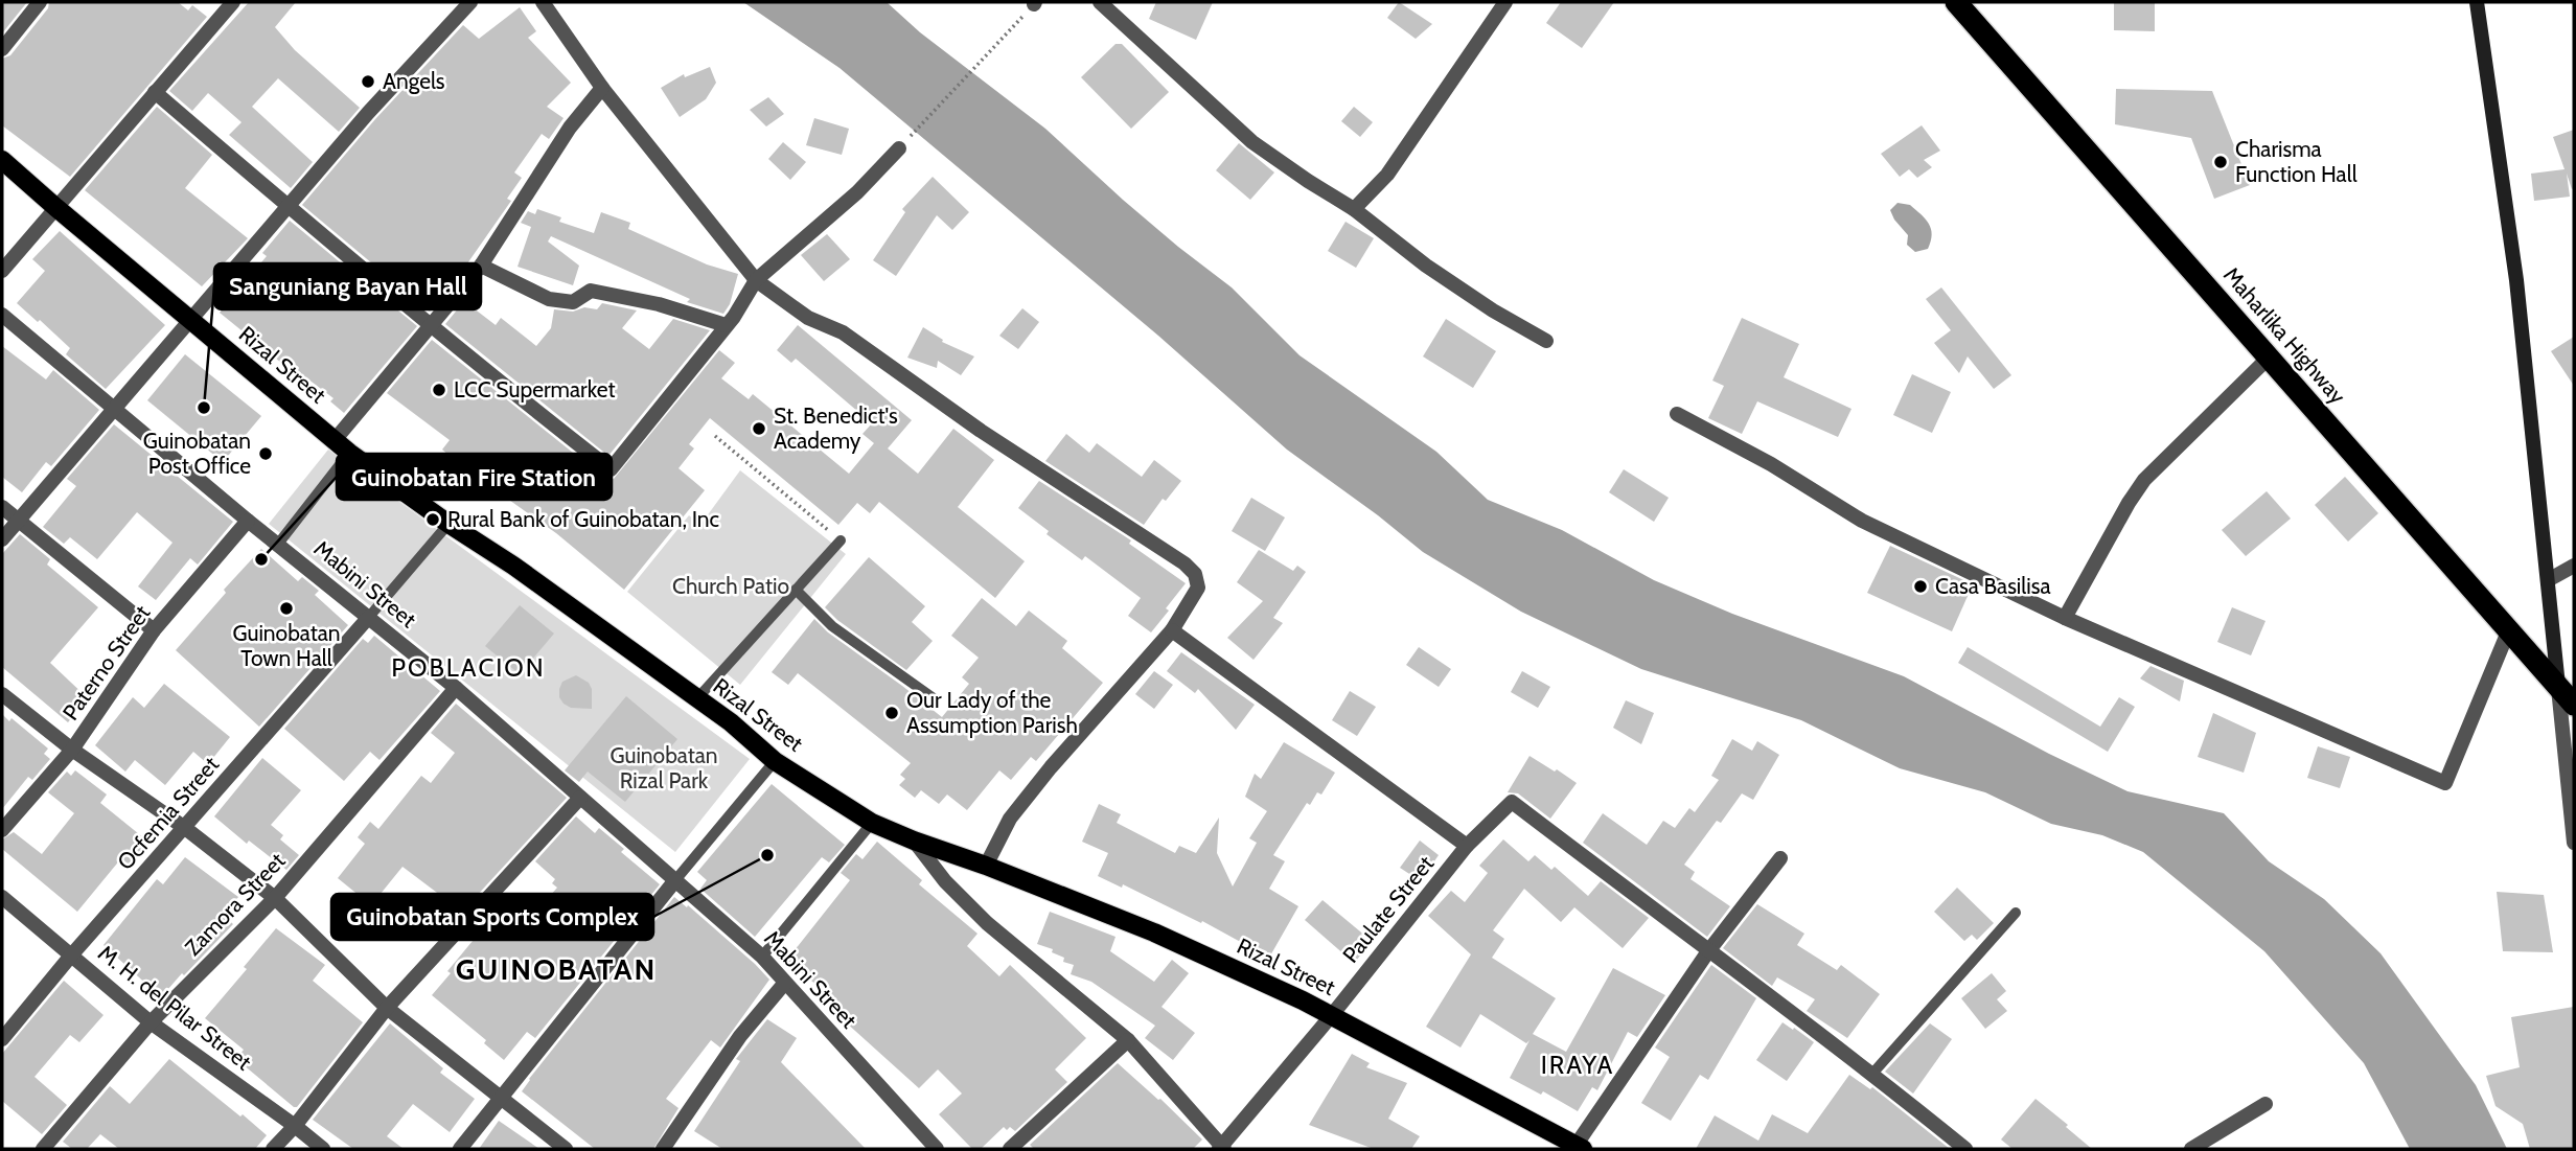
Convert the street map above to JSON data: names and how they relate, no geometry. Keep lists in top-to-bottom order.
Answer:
{
  "streets": {
    "highway": ["Maharlika Highway"],
    "main road": ["Rizal Street"],
    "street": [
      "Mabini Street",
      "Paterno Street",
      "Ocfemia Street",
      "Zamora Street",
      "Paulate Street",
      "M. H. del Pilar Street"
    ]
  },
  "crossings": [
    ["Rizal Street", "Paulate Street"],
    ["Mabini Street", "Paterno Street"],
    ["Mabini Street", "Ocfemia Street"],
    ["Mabini Street", "Zamora Street"],
    ["Ocfemia Street", "M. H. del Pilar Street"],
    ["Zamora Street", "M. H. del Pilar Street"]
  ],
  "districts": ["POBLACION", "GUINOBATAN", "IRAYA"],
  "parks": ["Church Patio", "Guinobatan Rizal Park"],
  "places": [
    "Angels",
    "Charisma Function Hall",
    "LCC Supermarket",
    "Sanguniang Bayan Hall",
    "St. Benedict's Academy",
    "Guinobatan Post Office",
    "Rural Bank of Guinobatan, Inc",
    "Guinobatan Fire Station",
    "Casa Basilisa",
    "Guinobatan Town Hall",
    "Our Lady of the Assumption Parish",
    "Guinobatan Sports Complex"
  ]
}
